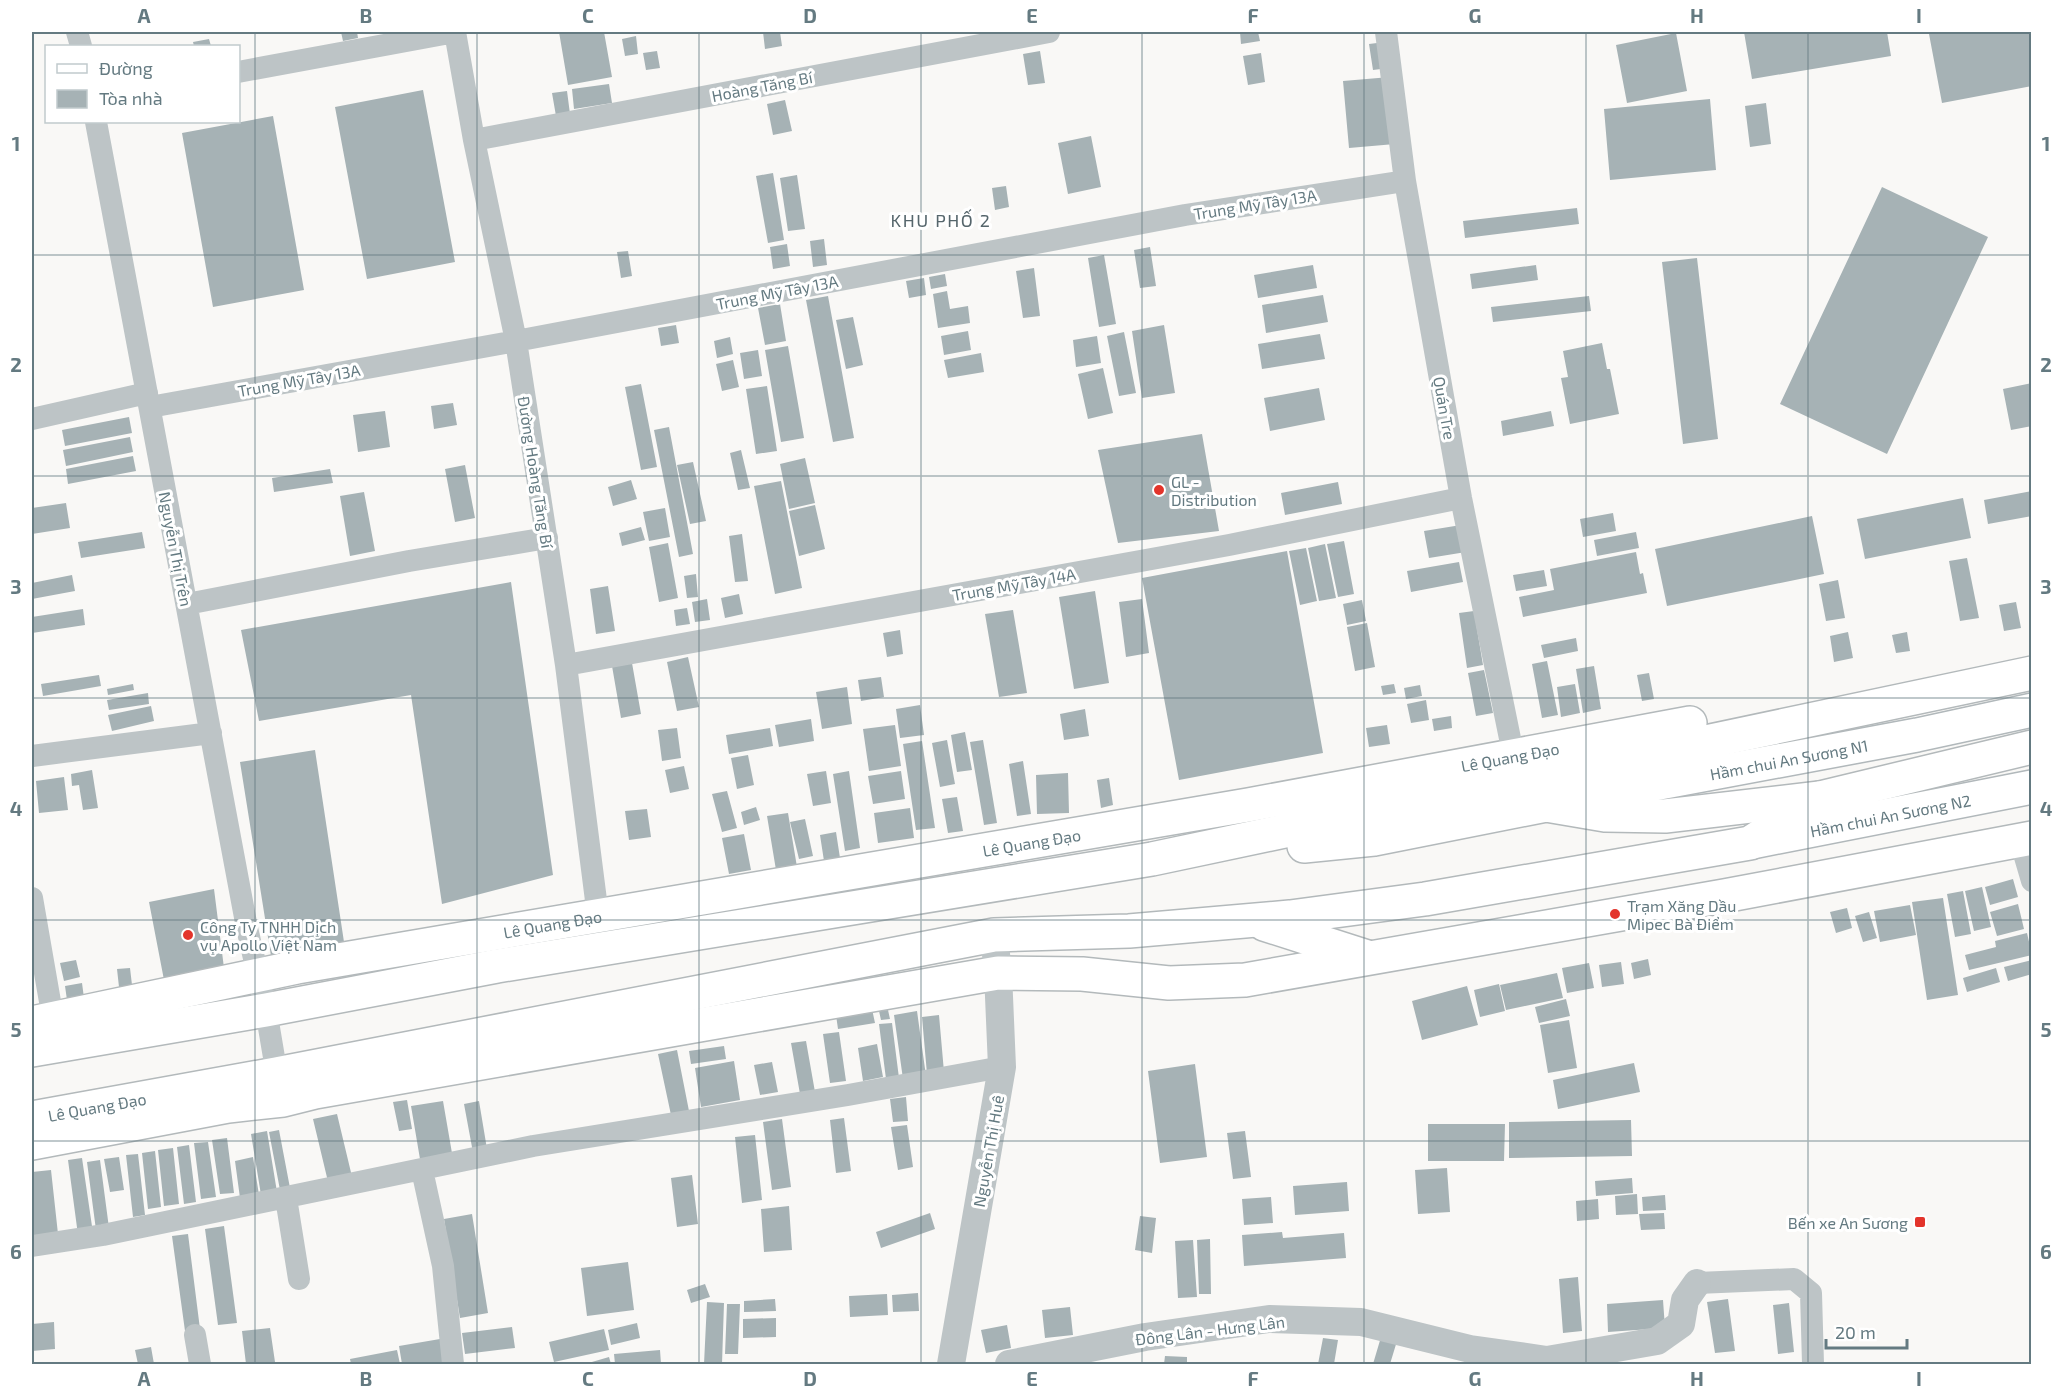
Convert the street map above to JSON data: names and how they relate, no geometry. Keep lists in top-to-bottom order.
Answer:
{
  "streets": {
    "main road": ["Lê Quang Đạo", "Hầm chui An Sương N1", "Hầm chui An Sương N2"],
    "street": [
      "Hoàng Tăng Bí",
      "Trung Mỹ Tây 13A",
      "Quán Tre",
      "Đường Hoàng Tăng Bí",
      "Nguyễn Thị Trên",
      "Trung Mỹ Tây 14A",
      "Nguyễn Thị Huê",
      "Đông Lân - Hưng Lân"
    ]
  },
  "crossings": [
    ["Hoàng Tăng Bí", "Đường Hoàng Tăng Bí"],
    ["Trung Mỹ Tây 13A", "Quán Tre"],
    ["Trung Mỹ Tây 13A", "Đường Hoàng Tăng Bí"],
    ["Trung Mỹ Tây 13A", "Nguyễn Thị Trên"],
    ["Quán Tre", "Trung Mỹ Tây 14A"],
    ["Quán Tre", "Lê Quang Đạo"],
    ["Đường Hoàng Tăng Bí", "Trung Mỹ Tây 14A"],
    ["Đường Hoàng Tăng Bí", "Lê Quang Đạo"],
    ["Nguyễn Thị Trên", "Lê Quang Đạo"],
    ["Lê Quang Đạo", "Hầm chui An Sương N1"],
    ["Lê Quang Đạo", "Hầm chui An Sương N2"],
    ["Lê Quang Đạo", "Nguyễn Thị Huê"]
  ],
  "districts": ["KHU PHỐ 2"],
  "places": {
    "other": ["GL - Distribution", "Trạm Xăng Dầu Mipec Bà Điểm", "Công Ty TNHH Dịch vụ Apollo Việt Nam"],
    "transit": ["Bến xe An Sương"]
  },
  "legend": ["Đường", "Tòa nhà"],
  "scale_bar": "20 m",
  "grid": {
    "columns": [
      "A",
      "B",
      "C",
      "D",
      "E",
      "F",
      "G",
      "H",
      "I"
    ],
    "rows": [
      "1",
      "2",
      "3",
      "4",
      "5",
      "6"
    ]
  }
}
